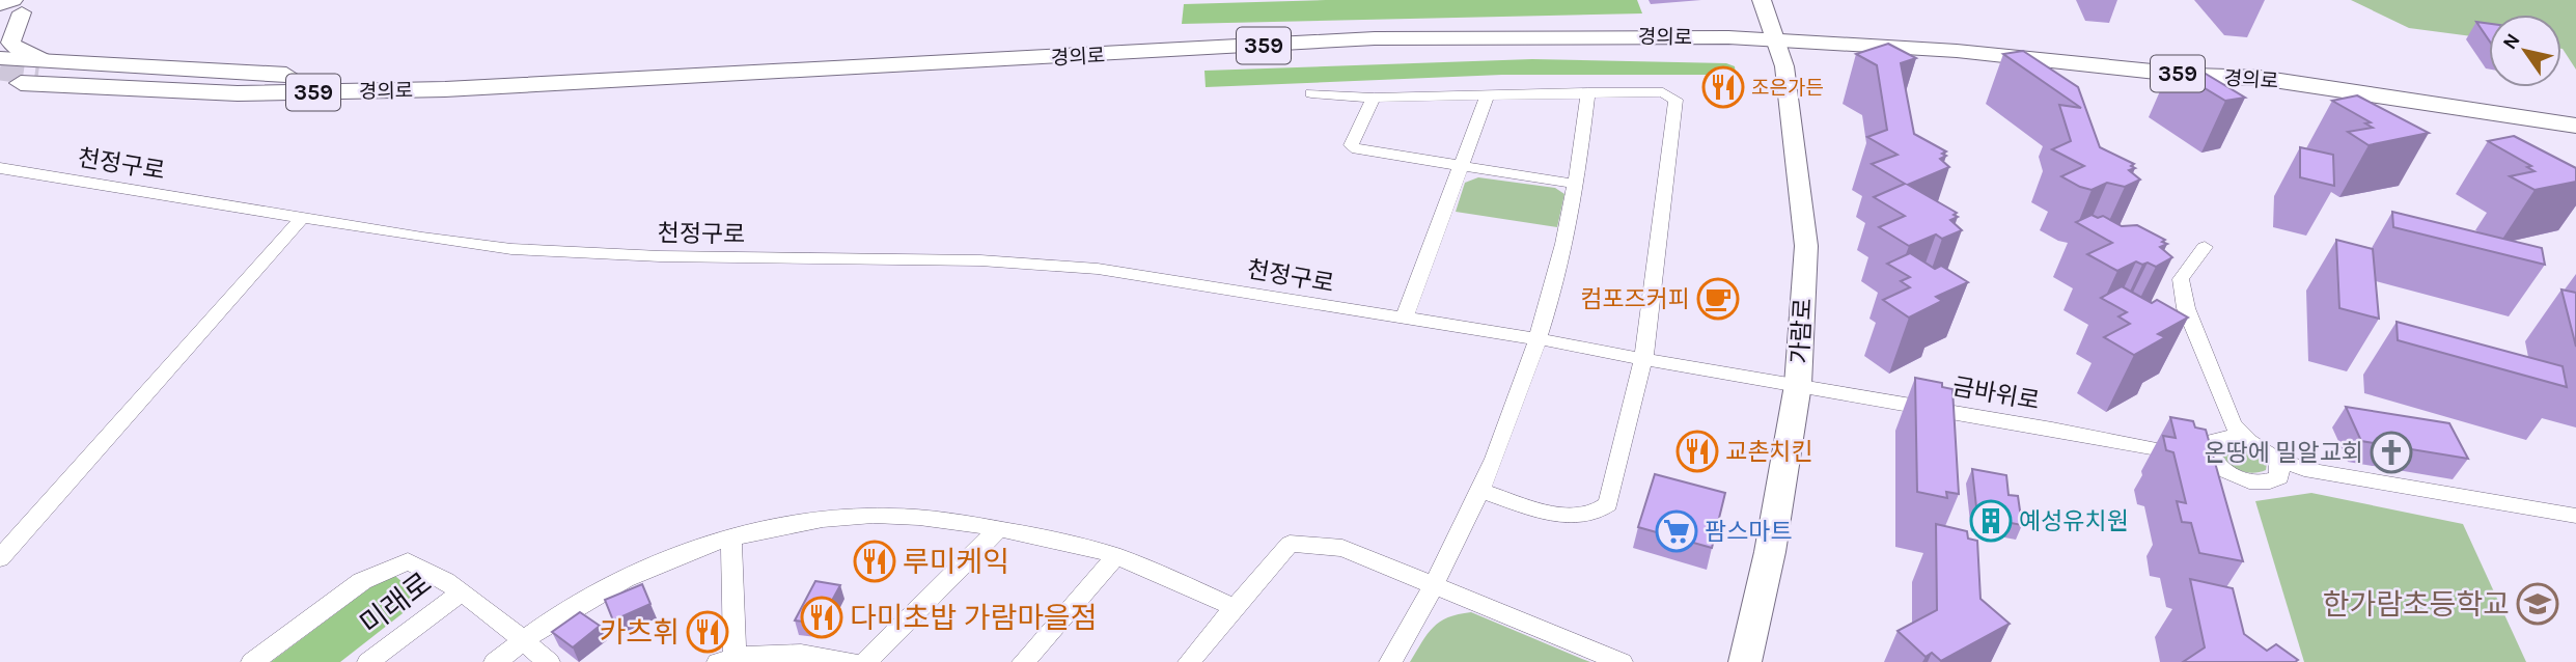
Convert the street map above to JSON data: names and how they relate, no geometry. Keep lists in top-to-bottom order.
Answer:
{
  "streets": {
    "main road": ["경의로", "359"],
    "street": [
      "천정구로",
      "가람로",
      "금바위로",
      "미래로"
    ]
  },
  "crossings": [
    ["경의로", "가람로"],
    ["천정구로", "금바위로"],
    ["가람로", "금바위로"]
  ],
  "places": {
    "restaurant": [
      "조은가든",
      "교촌치킨",
      "루미케익",
      "다미초밥 가람마을점",
      "카츠휘"
    ],
    "cafe": ["컴포즈커피"],
    "church": ["온땅에 밀알교회"],
    "building": ["예성유치원"],
    "supermarket": ["팜스마트"],
    "school or university": ["한가람초등학교"]
  },
  "north": "top left"
}
